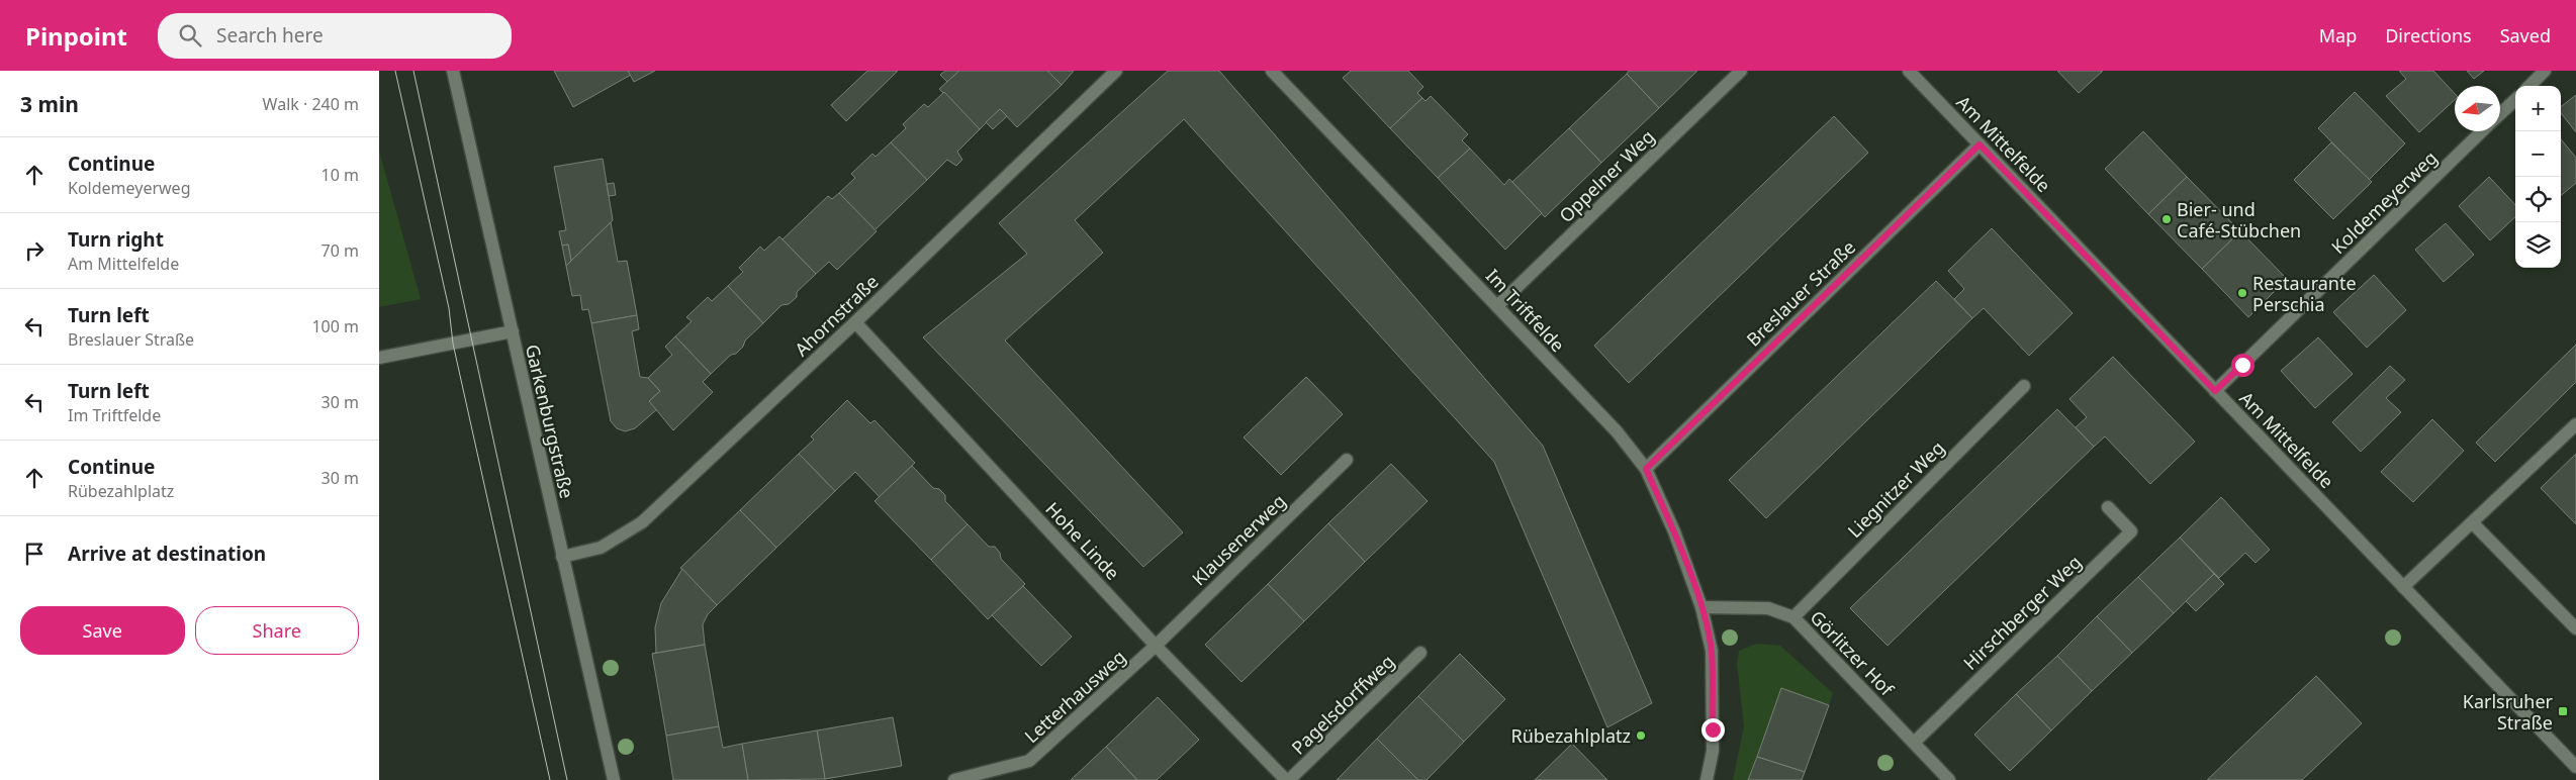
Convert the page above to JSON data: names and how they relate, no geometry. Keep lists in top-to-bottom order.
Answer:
{
  "streets": {
    "street": [
      "Am Mittelfelde",
      "Oppelner Weg",
      "Koldemeyerweg",
      "Breslauer Straße",
      "Im Triftfelde",
      "Ahornstraße",
      "Garkenburgstraße",
      "Liegnitzer Weg",
      "Klausenerweg",
      "Hohe Linde",
      "Hirschberger Weg",
      "Görlitzer Hof",
      "Letterhausweg",
      "Pagelsdorffweg"
    ]
  },
  "crossings": [
    ["Am Mittelfelde", "Koldemeyerweg"],
    ["Am Mittelfelde", "Breslauer Straße"],
    ["Oppelner Weg", "Im Triftfelde"],
    ["Breslauer Straße", "Im Triftfelde"],
    ["Im Triftfelde", "Görlitzer Hof"],
    ["Ahornstraße", "Garkenburgstraße"],
    ["Ahornstraße", "Hohe Linde"],
    ["Liegnitzer Weg", "Görlitzer Hof"],
    ["Klausenerweg", "Hohe Linde"],
    ["Klausenerweg", "Letterhausweg"],
    ["Hohe Linde", "Letterhausweg"],
    ["Hohe Linde", "Pagelsdorffweg"],
    ["Hirschberger Weg", "Görlitzer Hof"]
  ],
  "places": {
    "other": ["Bier- und Café-Stübchen", "Restaurante Perschia", "Rübezahlplatz"],
    "transit": ["Karlsruher Straße"]
  },
  "north": "left",
  "page": {
    "header": "Pinpoint",
    "search": "Search here",
    "nav": ["Map", "Directions", "Saved"],
    "heading": ["3 min", "Walk · 240 m"],
    "map_buttons": ["+", "−"],
    "list": [
      ["Continue", "Koldemeyerweg", "10 m"],
      ["Turn right", "Am Mittelfelde", "70 m"],
      ["Turn left", "Breslauer Straße", "100 m"],
      ["Turn left", "Im Triftfelde", "30 m"],
      ["Continue", "Rübezahlplatz", "30 m"],
      "Arrive at destination"
    ],
    "buttons": ["Save", "Share"]
  }
}
